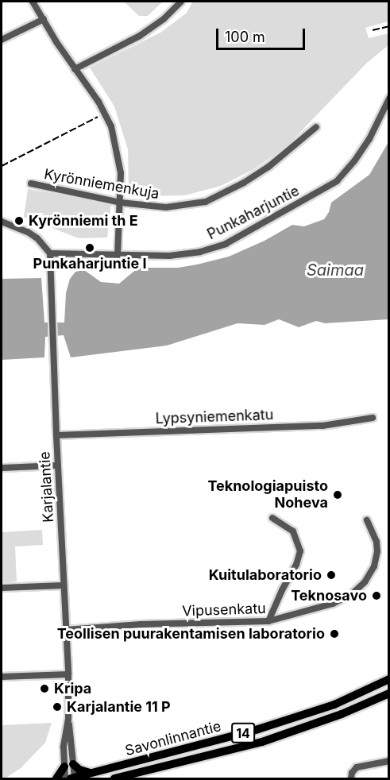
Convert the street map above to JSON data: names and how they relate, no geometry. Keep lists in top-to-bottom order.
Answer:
{
  "streets": {
    "highway": ["14", "Savonlinnantie"],
    "street": [
      "Kyrönniemenkuja",
      "Punkaharjuntie",
      "Lypsyniemenkatu",
      "Karjalantie",
      "Vipusenkatu"
    ]
  },
  "crossings": [
    ["Punkaharjuntie", "Karjalantie"],
    ["Lypsyniemenkatu", "Karjalantie"],
    ["Karjalantie", "Vipusenkatu"],
    ["Karjalantie", "Savonlinnantie"]
  ],
  "water": ["Saimaa"],
  "places": [
    "Kyrönniemi th E",
    "Punkaharjuntie I",
    "Teknologiapuisto Noheva",
    "Kuitulaboratorio",
    "Teknosavo",
    "Teollisen puurakentamisen laboratorio",
    "Kripa",
    "Karjalantie 11 P"
  ],
  "scale_bar": "100 m"
}
